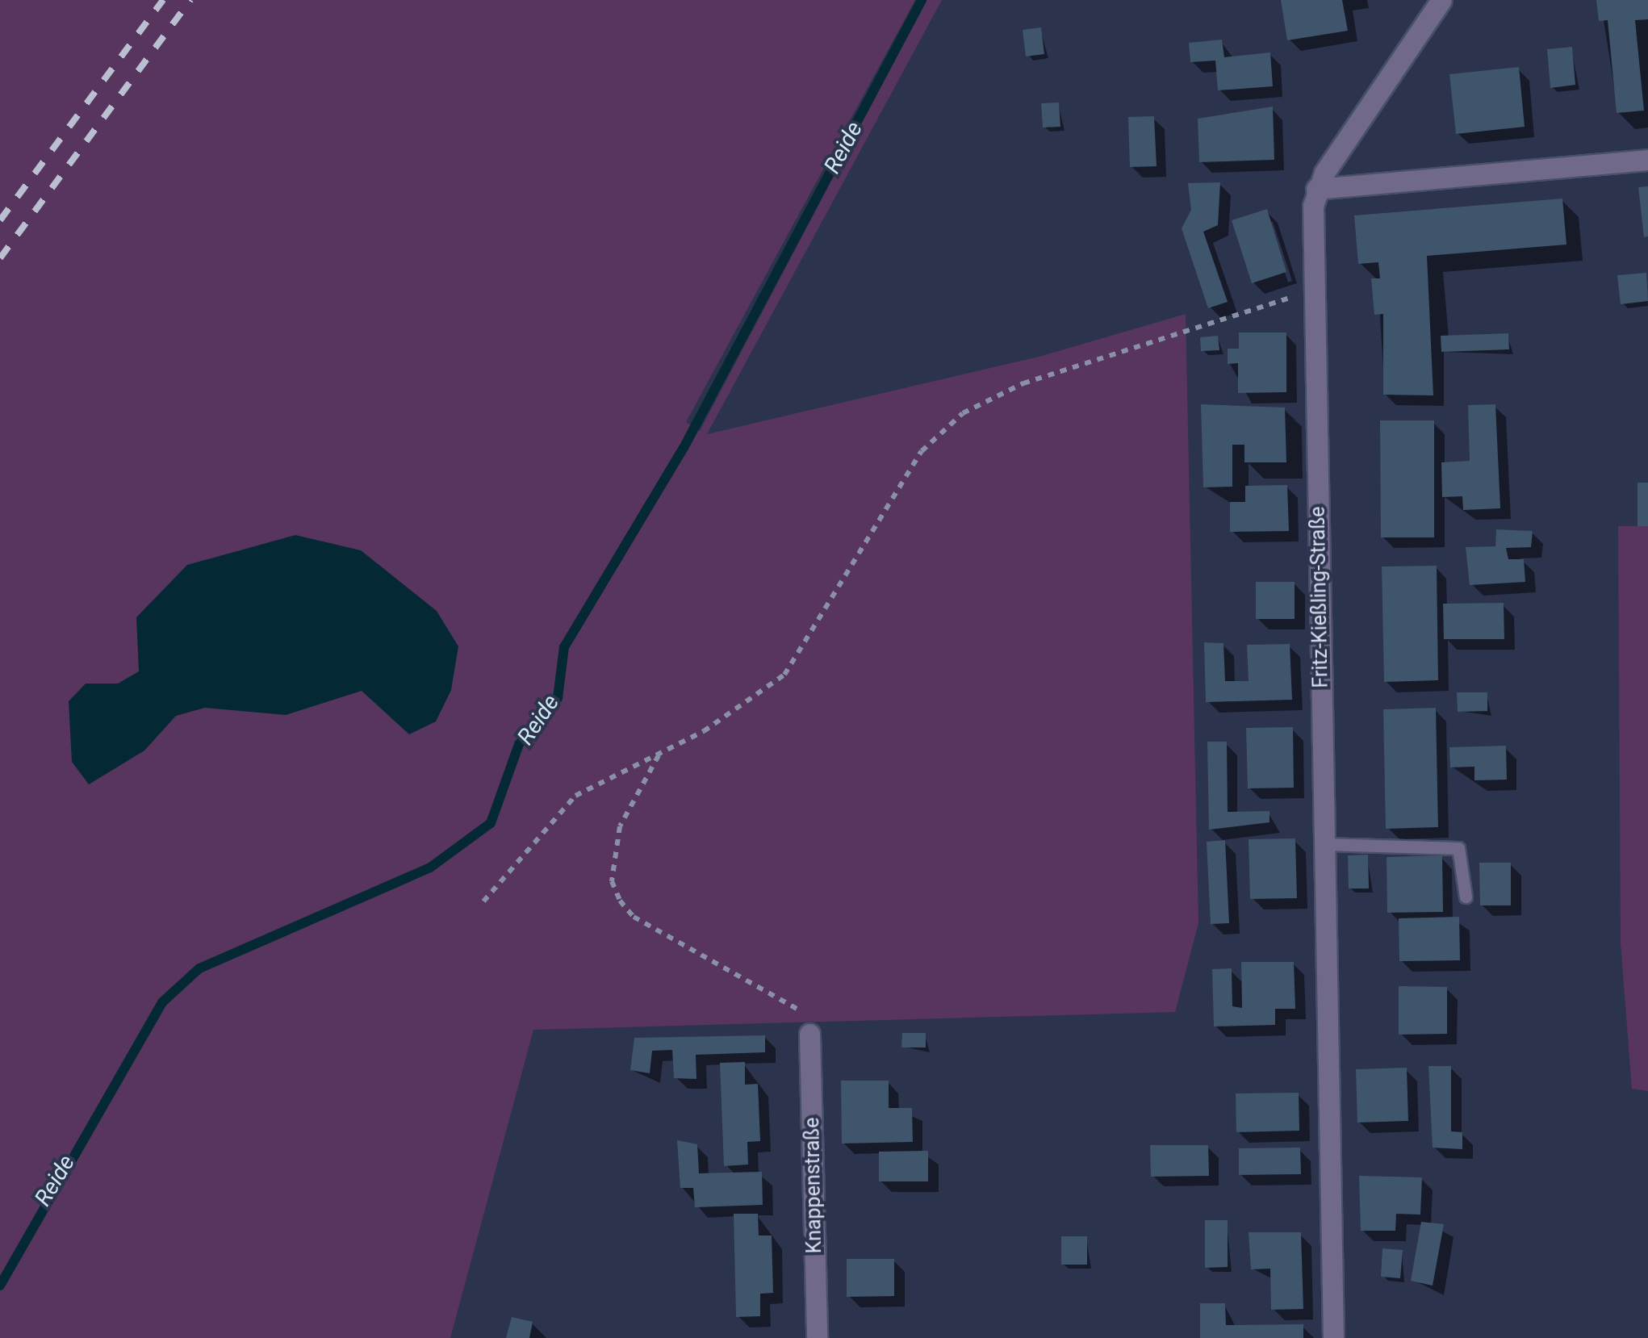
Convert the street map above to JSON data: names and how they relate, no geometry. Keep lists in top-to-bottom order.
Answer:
{
  "streets": {
    "street": ["Fritz-Kießling-Straße", "Knappenstraße"]
  },
  "water": ["Reide"]
}
